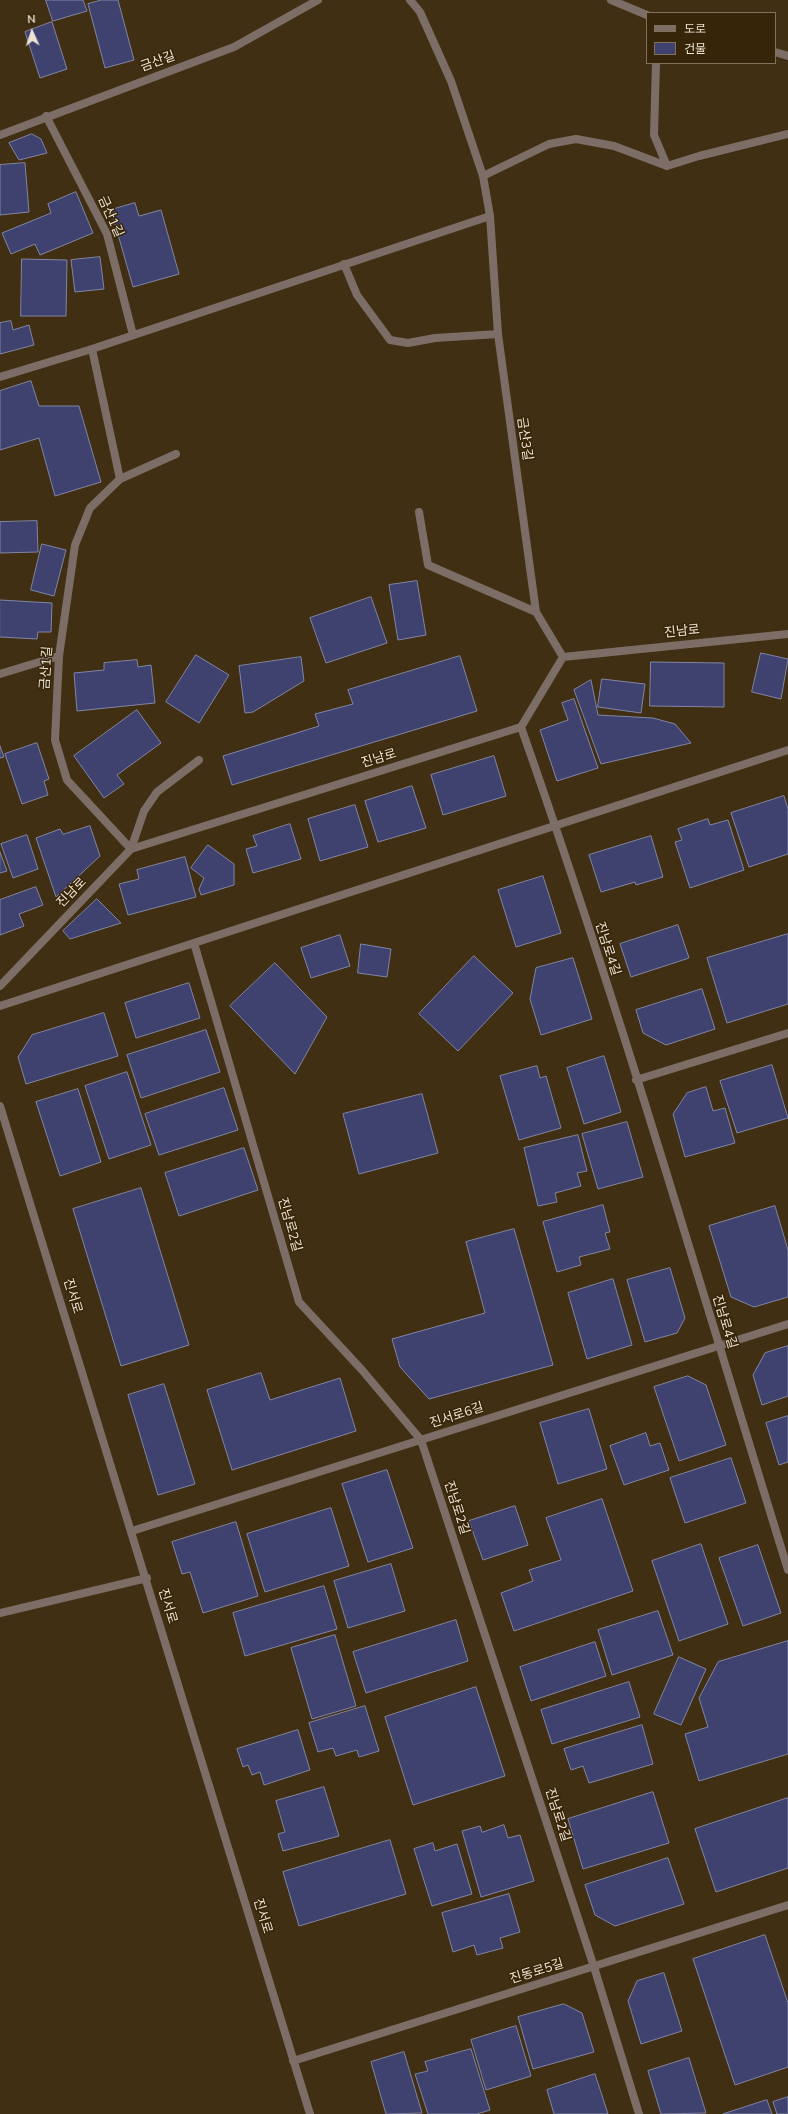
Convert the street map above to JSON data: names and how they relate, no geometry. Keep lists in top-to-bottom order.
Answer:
{
  "streets": {
    "street": [
      "금산길",
      "금산1길",
      "금산3길",
      "진남로",
      "진남로4길",
      "진남로2길",
      "진서로",
      "진서로6길",
      "진동로5길"
    ]
  },
  "crossings": [
    ["금산길", "금산1길"],
    ["금산1길", "진남로"],
    ["금산3길", "진남로"],
    ["진남로", "진남로4길"],
    ["진남로4길", "진서로6길"],
    ["진남로2길", "진서로6길"],
    ["진남로2길", "진동로5길"],
    ["진서로", "진서로6길"],
    ["진서로", "진동로5길"]
  ],
  "legend": ["도로", "건물"],
  "north": "top"
}
